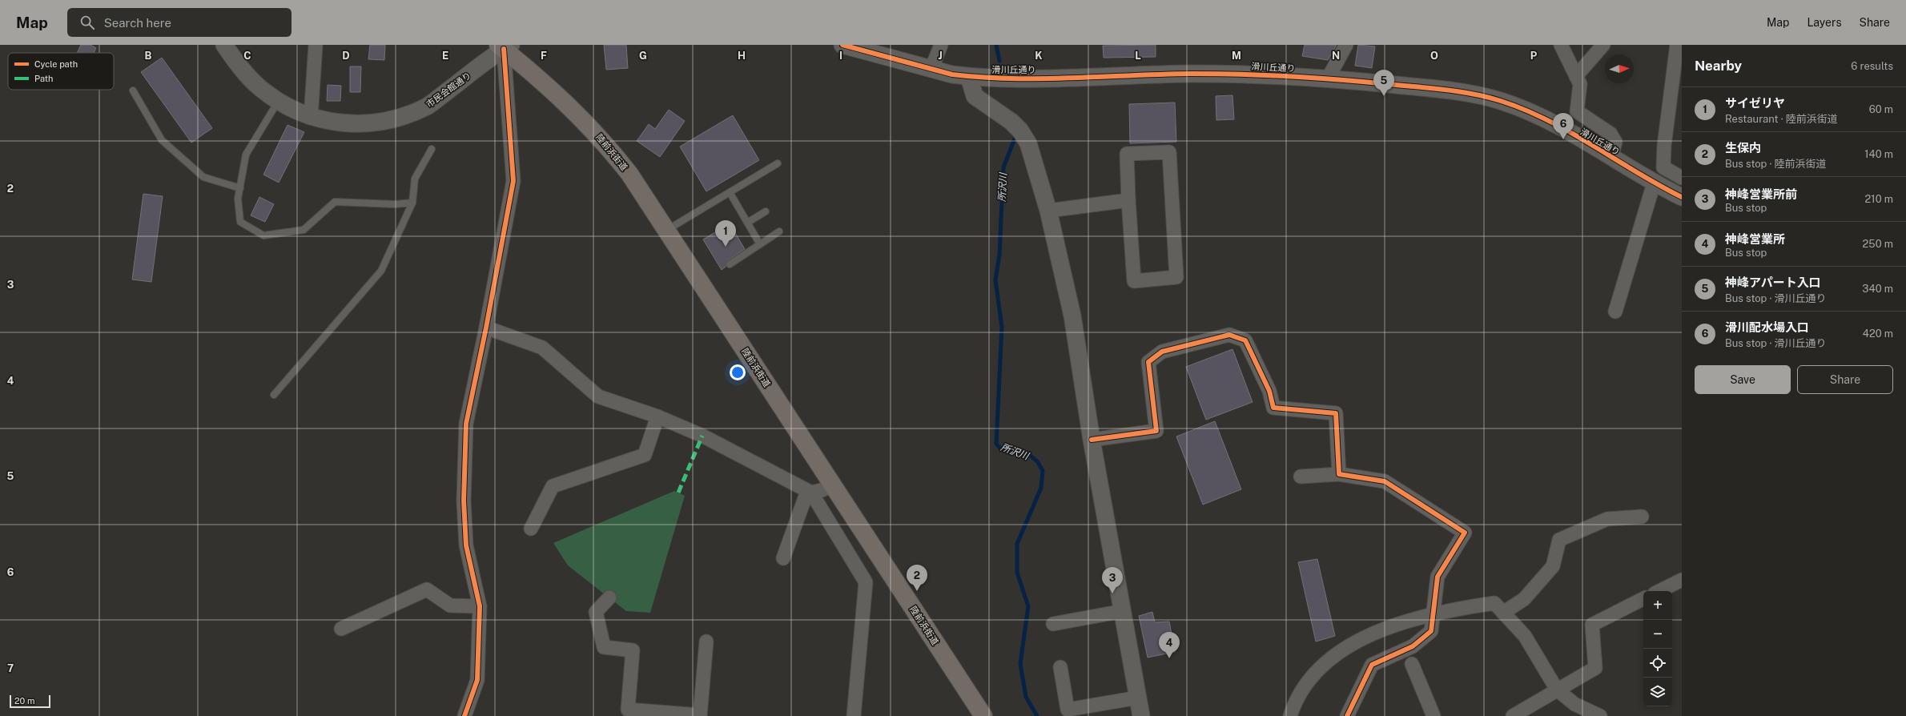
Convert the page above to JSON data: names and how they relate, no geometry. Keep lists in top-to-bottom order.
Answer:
{
  "streets": {
    "highway": ["陸前浜街道"],
    "street": ["滑川丘通り", "市民会館通り"]
  },
  "crossings": [
    ["市民会館通り", "陸前浜街道"]
  ],
  "water": ["所沢川"],
  "legend": ["Cycle path", "Path"],
  "scale_bar": "20 m",
  "north": "right",
  "page": {
    "header": "Map",
    "search": "Search here",
    "nav": ["Map", "Layers", "Share"],
    "heading": ["Nearby", "6 results"],
    "pins": [
      "5",
      "6",
      "1",
      "2",
      "3",
      "4"
    ],
    "list": [
      {
        "mark": "1",
        "name": "サイゼリヤ",
        "note": "Restaurant · 陸前浜街道",
        "value": "60 m"
      },
      {
        "mark": "2",
        "name": "生保内",
        "note": "Bus stop · 陸前浜街道",
        "value": "140 m"
      },
      {
        "mark": "3",
        "name": "神峰営業所前",
        "note": "Bus stop",
        "value": "210 m"
      },
      {
        "mark": "4",
        "name": "神峰営業所",
        "note": "Bus stop",
        "value": "250 m"
      },
      {
        "mark": "5",
        "name": "神峰アパート入口",
        "note": "Bus stop · 滑川丘通り",
        "value": "340 m"
      },
      {
        "mark": "6",
        "name": "滑川配水場入口",
        "note": "Bus stop · 滑川丘通り",
        "value": "420 m"
      }
    ],
    "buttons": ["Save", "Share"],
    "map_buttons": ["+", "−"],
    "scale": "20 m"
  },
  "grid": {
    "columns": [
      "B",
      "C",
      "D",
      "E",
      "F",
      "G",
      "H",
      "I",
      "J",
      "K",
      "L",
      "M",
      "N",
      "O",
      "P"
    ],
    "rows": [
      "2",
      "3",
      "4",
      "5",
      "6",
      "7"
    ]
  }
}
